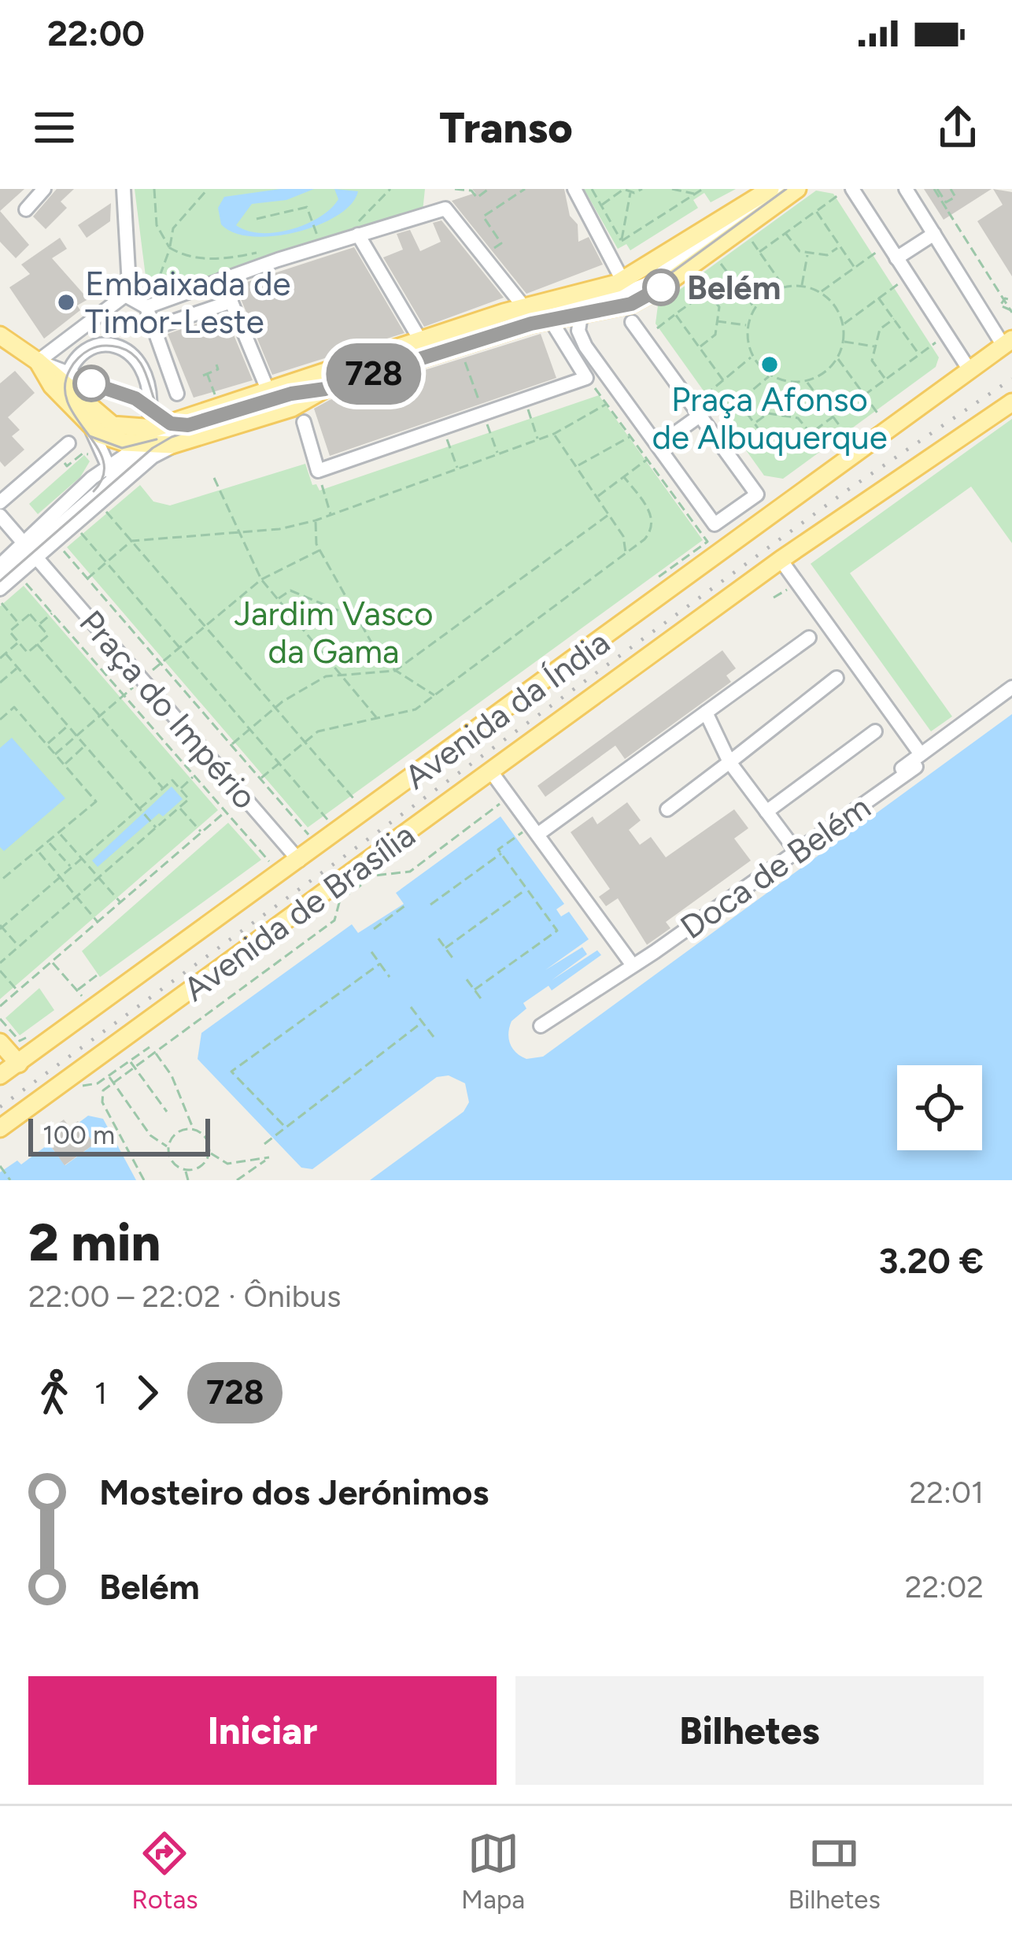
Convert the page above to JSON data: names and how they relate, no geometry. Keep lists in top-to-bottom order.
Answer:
{
  "streets": {
    "main road": ["Avenida da Índia", "Avenida de Brasília"],
    "street": ["Praça do Império", "Doca de Belém"]
  },
  "crossings": [
    ["Praça do Império", "Avenida da Índia"]
  ],
  "parks": ["Jardim Vasco da Gama"],
  "places": ["Belém", "Embaixada de Timor-Leste", "Praça Afonso de Albuquerque"],
  "lines": ["bus line 728"],
  "scale_bar": "100 m",
  "page": {
    "status": "22:00",
    "header": "Transo",
    "on_map": "728",
    "scale": "100 m",
    "heading": ["2 min", "22:00 – 22:02 · Ônibus", "3.20 €"],
    "legs": ["1", "728"],
    "list": [
      {
        "name": "Mosteiro dos Jerónimos",
        "value": "22:01"
      },
      {
        "name": "Belém",
        "value": "22:02"
      }
    ],
    "buttons": ["Iniciar", "Bilhetes"],
    "tabs": ["Rotas", "Mapa", "Bilhetes"]
  }
}
